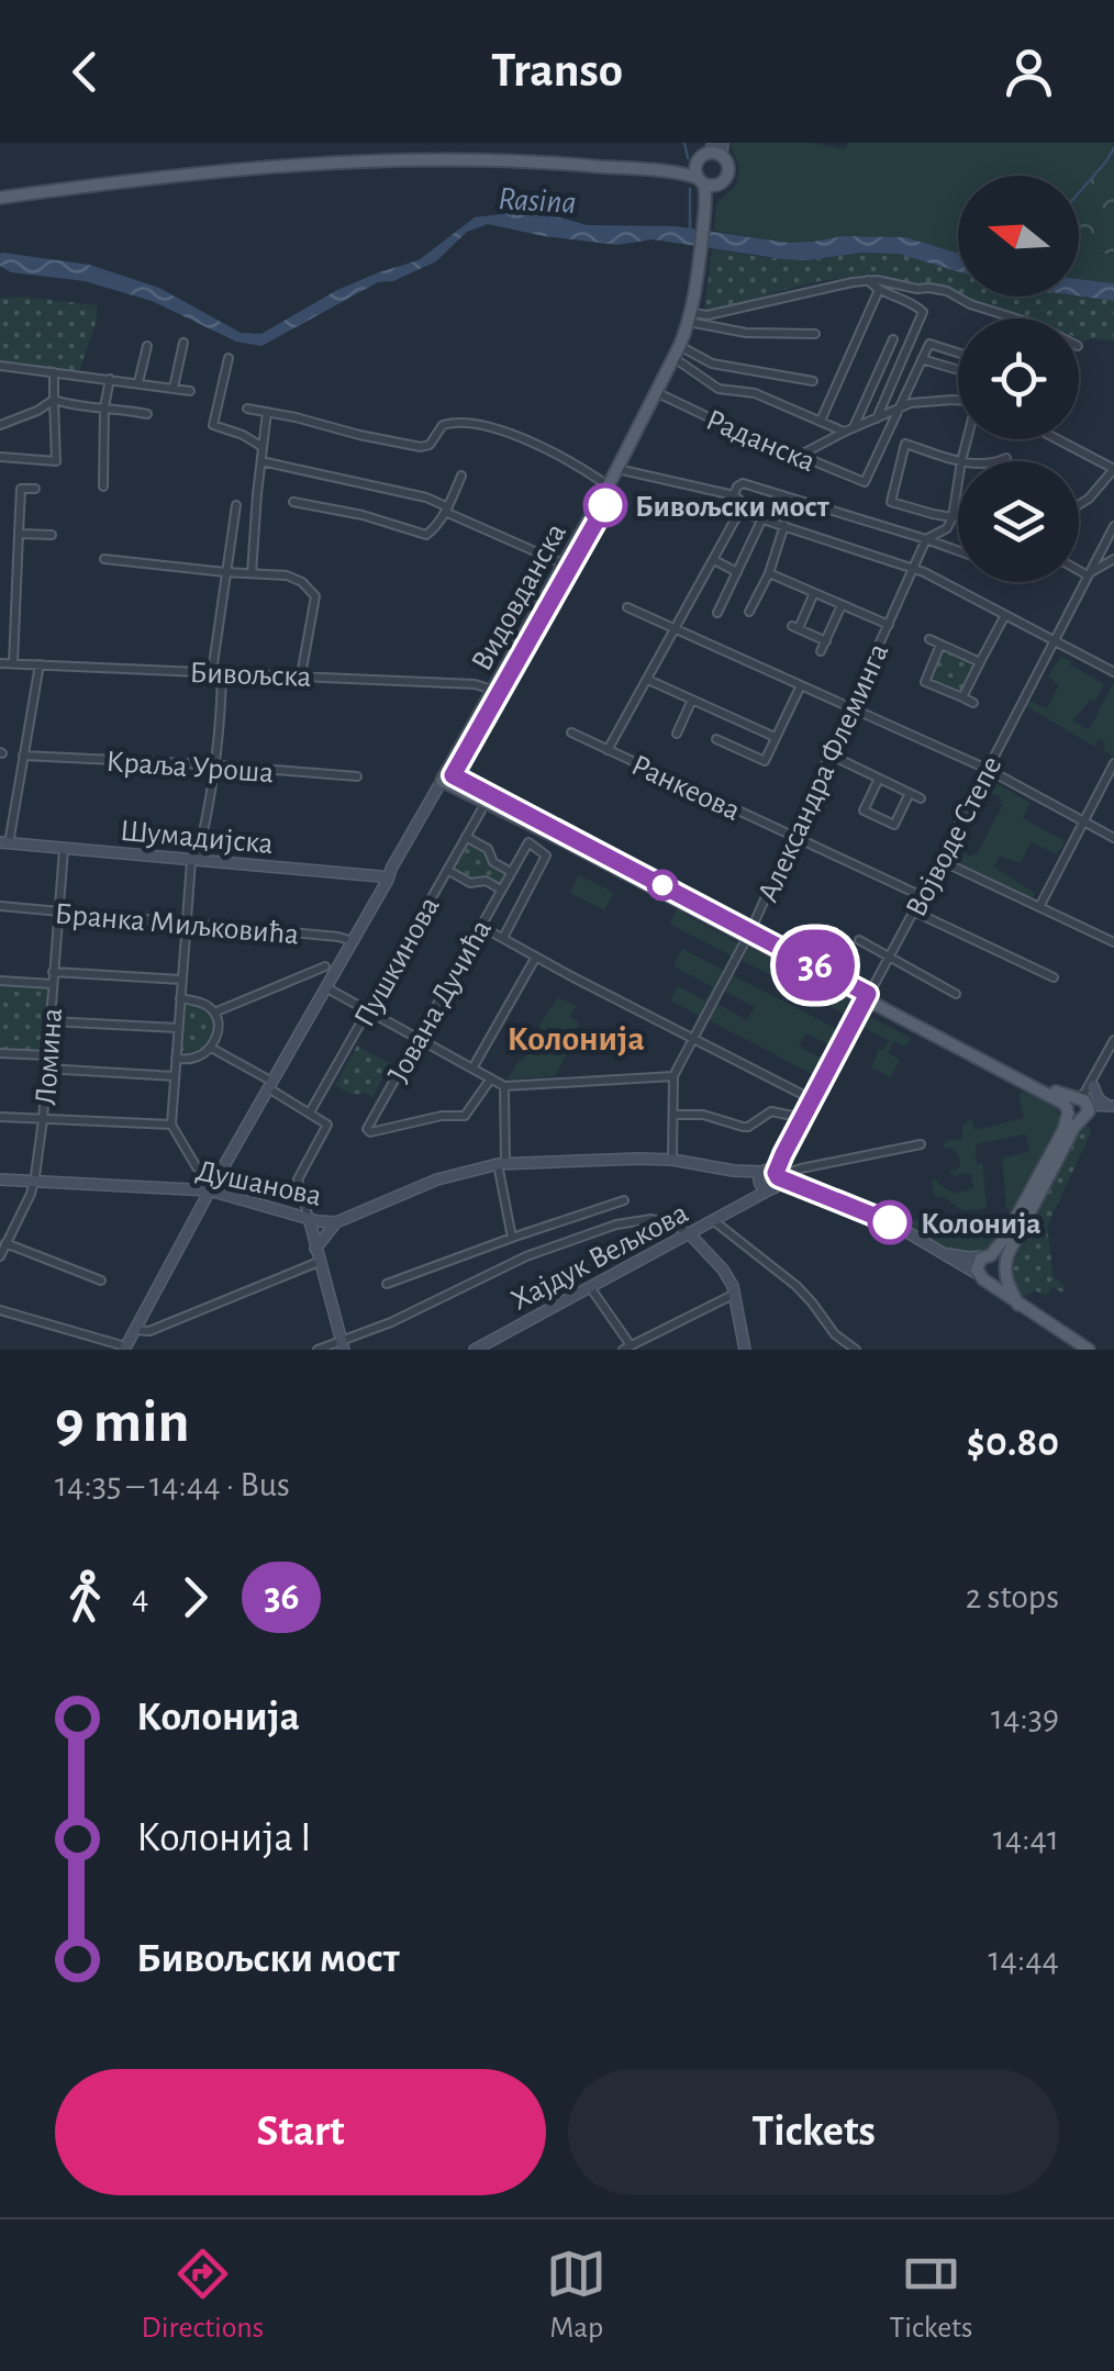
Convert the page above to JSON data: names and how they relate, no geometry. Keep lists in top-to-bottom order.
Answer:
{
  "streets": {
    "main road": [
      "Видовданска",
      "Шумадијска",
      "Душанова",
      "Хајдук Вељкова"
    ],
    "street": [
      "Раданска",
      "Бивољска",
      "Краља Уроша",
      "Александра Флеминга",
      "Ранкеова",
      "Војводе Степе",
      "Бранка Миљковића",
      "Пушкинова",
      "Јована Дучића",
      "Ломина"
    ]
  },
  "crossings": [
    ["Раданска", "Видовданска"],
    ["Видовданска", "Бивољска"],
    ["Видовданска", "Шумадијска"],
    ["Видовданска", "Бранка Миљковића"],
    ["Видовданска", "Душанова"],
    ["Александра Флеминга", "Ранкеова"],
    ["Александра Флеминга", "Душанова"],
    ["Ранкеова", "Војводе Степе"],
    ["Шумадијска", "Ломина"],
    ["Војводе Степе", "Душанова"],
    ["Војводе Степе", "Хајдук Вељкова"],
    ["Бранка Миљковића", "Ломина"],
    ["Ломина", "Душанова"],
    ["Душанова", "Хајдук Вељкова"]
  ],
  "districts": ["Колонија"],
  "water": ["Rasina"],
  "places": ["Бивољски мост", "Колонија"],
  "lines": ["bus line 36"],
  "north": "left",
  "page": {
    "header": "Transo",
    "on_map": "36",
    "heading": ["9 min", "14:35 – 14:44 · Bus", "$0.80"],
    "legs": ["4", "36", "2 stops"],
    "list": [
      {
        "name": "Колонија",
        "value": "14:39"
      },
      {
        "name": "Колонија I",
        "value": "14:41"
      },
      {
        "name": "Бивољски мост",
        "value": "14:44"
      }
    ],
    "buttons": ["Start", "Tickets"],
    "tabs": ["Directions", "Map", "Tickets"]
  }
}
